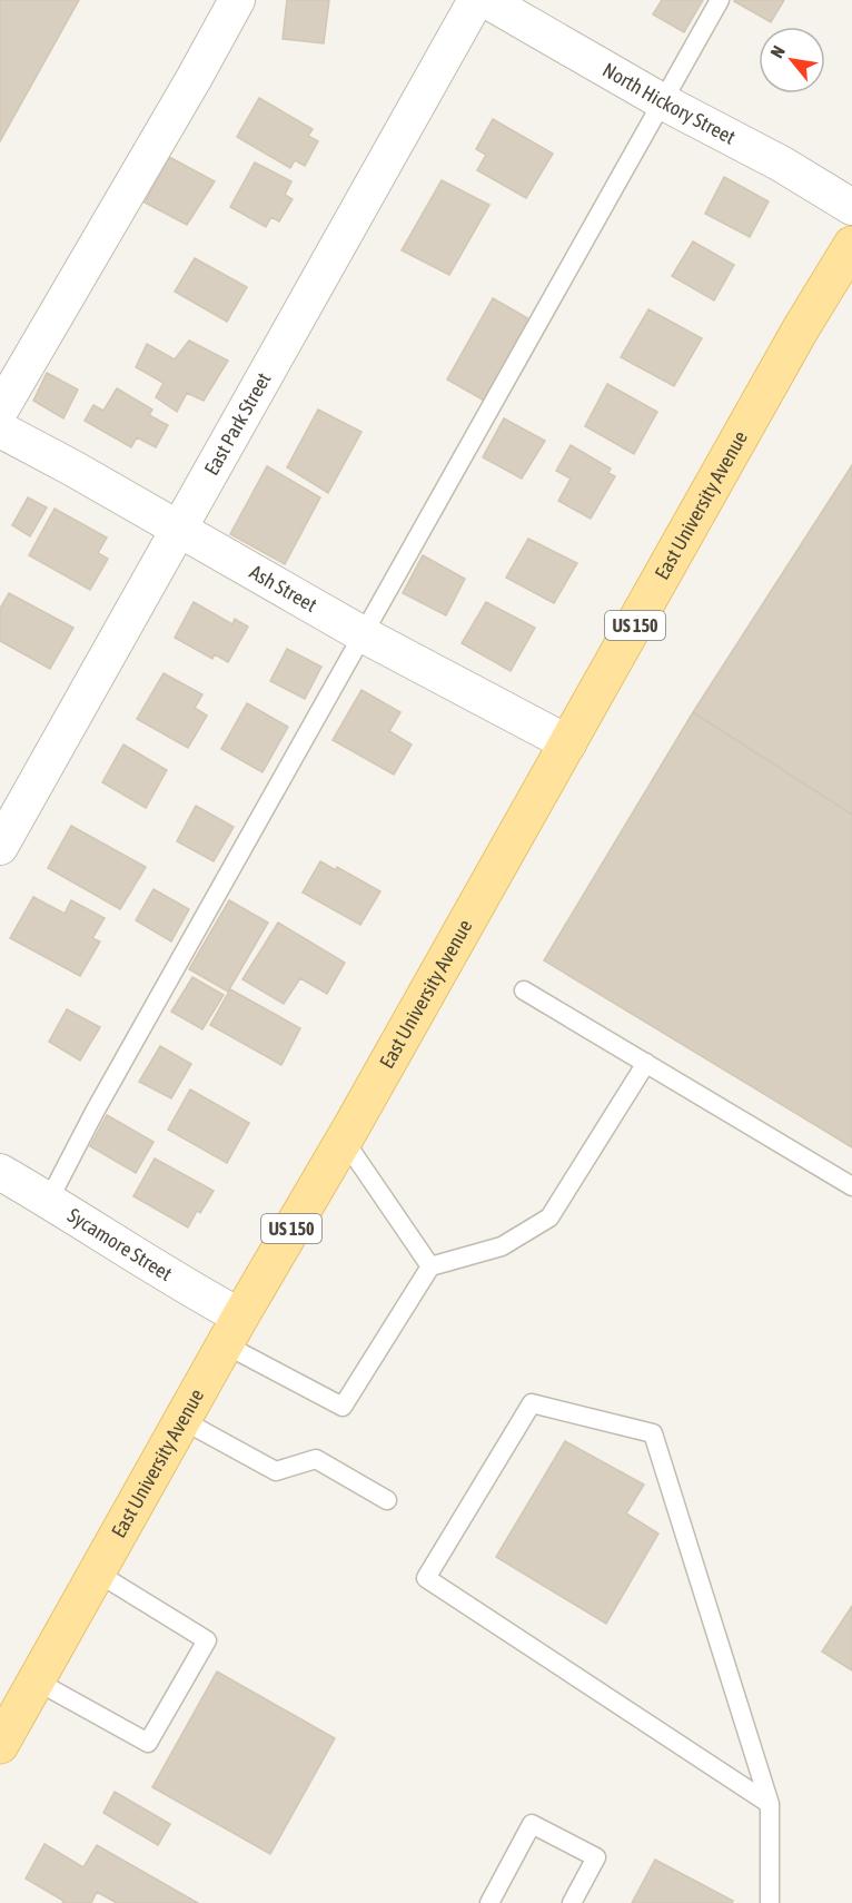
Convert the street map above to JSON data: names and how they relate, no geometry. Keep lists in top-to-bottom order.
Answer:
{
  "streets": {
    "main road": ["East University Avenue", "US 150"],
    "street": [
      "North Hickory Street",
      "East Park Street",
      "Ash Street",
      "Sycamore Street"
    ]
  },
  "crossings": [
    ["East Park Street", "Ash Street"],
    ["East University Avenue", "Ash Street"],
    ["East University Avenue", "Sycamore Street"]
  ],
  "north": "top left"
}
